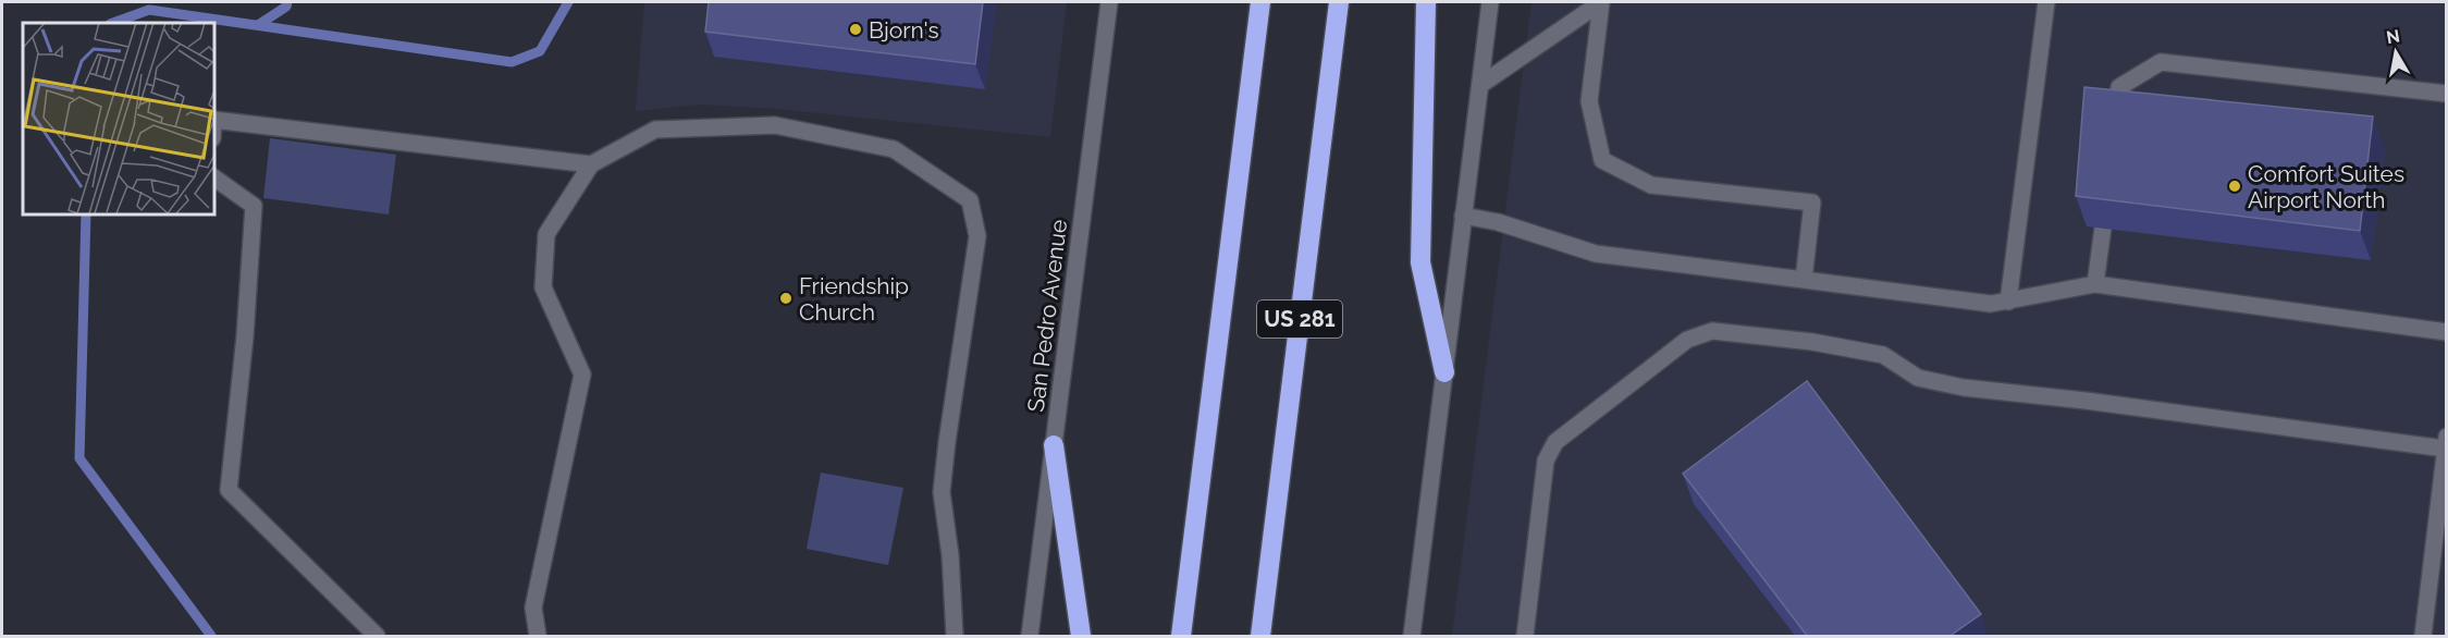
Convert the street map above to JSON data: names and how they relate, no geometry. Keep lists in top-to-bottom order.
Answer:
{
  "streets": {
    "highway": ["US 281"],
    "main road": ["San Pedro Avenue"]
  },
  "places": ["Bjorn's", "Comfort Suites Airport North", "Friendship Church"],
  "north": "top"
}
